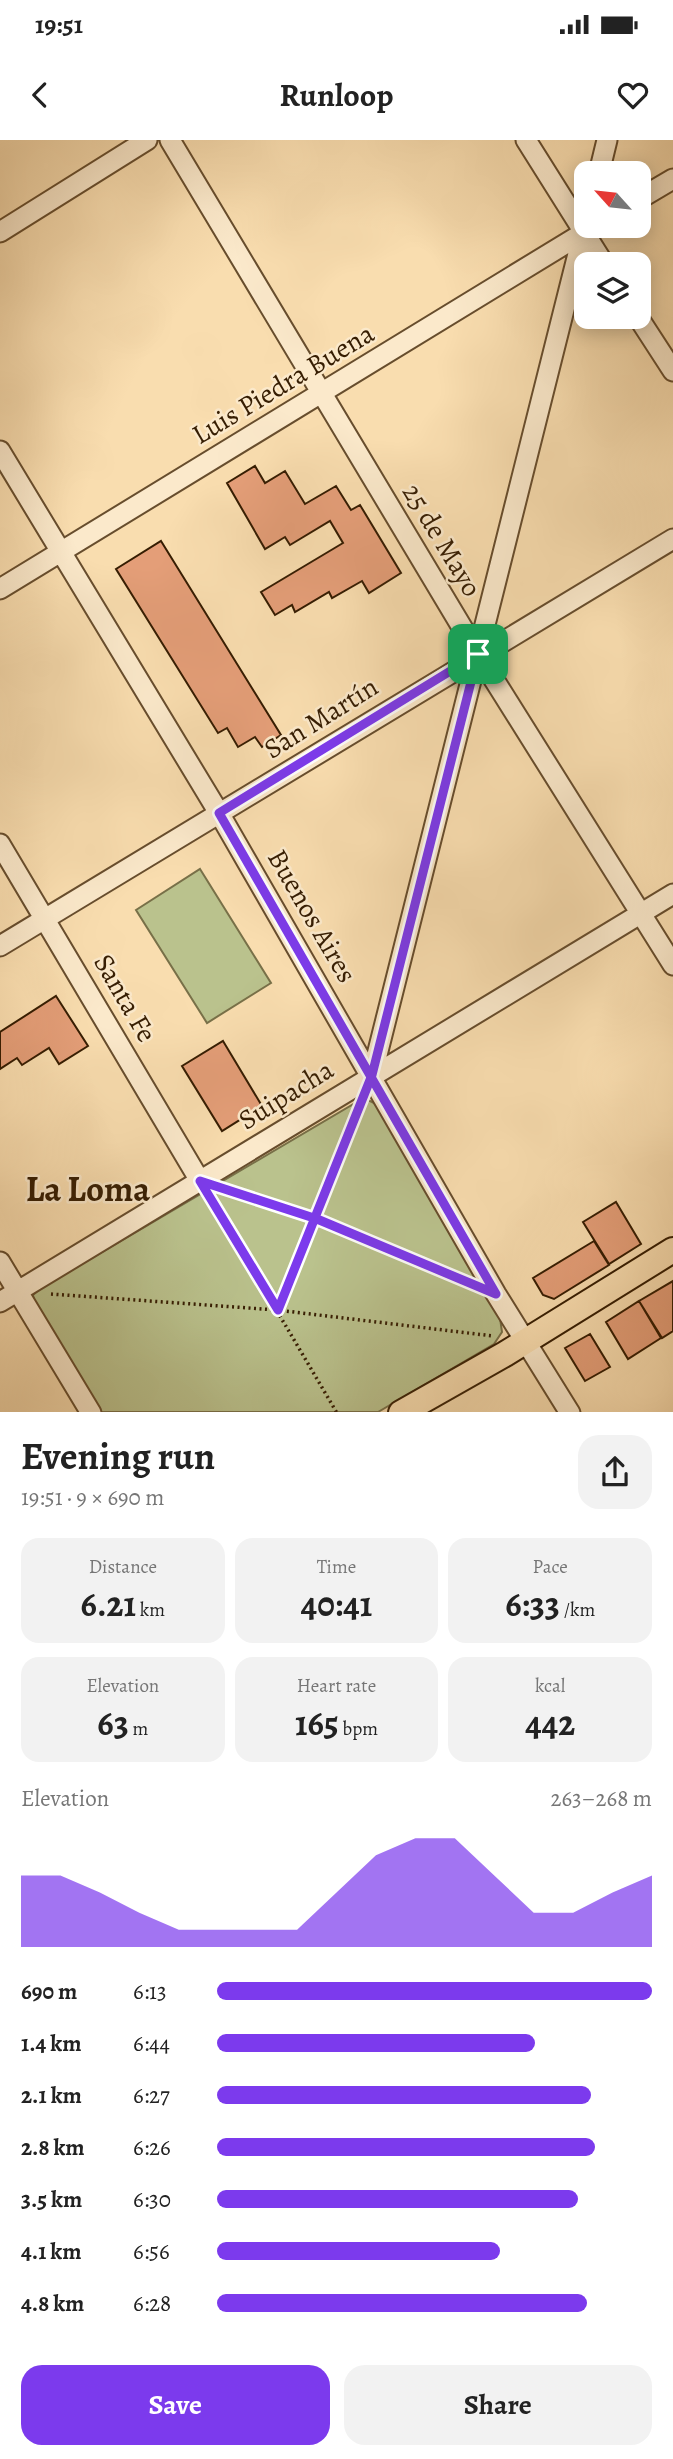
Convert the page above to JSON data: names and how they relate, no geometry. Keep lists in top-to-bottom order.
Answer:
{
  "streets": {
    "street": [
      "Luis Piedra Buena",
      "25 de Mayo",
      "San Martín",
      "Buenos Aires",
      "Santa Fe",
      "Suipacha"
    ]
  },
  "crossings": [
    ["Luis Piedra Buena", "25 de Mayo"],
    ["Luis Piedra Buena", "Buenos Aires"],
    ["25 de Mayo", "San Martín"],
    ["25 de Mayo", "Suipacha"],
    ["San Martín", "Buenos Aires"],
    ["San Martín", "Santa Fe"],
    ["Buenos Aires", "Suipacha"],
    ["Santa Fe", "Suipacha"]
  ],
  "districts": ["La Loma"],
  "north": "top left",
  "page": {
    "status": "19:51",
    "header": "Runloop",
    "heading": ["Evening run", "19:51 · 9 × 690 m"],
    "stats": [
      ["Distance", "6.21 km"],
      ["Time", "40:41"],
      ["Pace", "6:33 /km"],
      ["Elevation", "63 m"],
      ["Heart rate", "165 bpm"],
      ["kcal", "442"]
    ],
    "chart": ["Elevation", "263–268 m"],
    "list": [
      {
        "name": "690 m",
        "note": "6:13"
      },
      {
        "name": "1.4 km",
        "note": "6:44"
      },
      {
        "name": "2.1 km",
        "note": "6:27"
      },
      {
        "name": "2.8 km",
        "note": "6:26"
      },
      {
        "name": "3.5 km",
        "note": "6:30"
      },
      {
        "name": "4.1 km",
        "note": "6:56"
      },
      {
        "name": "4.8 km",
        "note": "6:28"
      }
    ],
    "buttons": ["Save", "Share"]
  }
}
